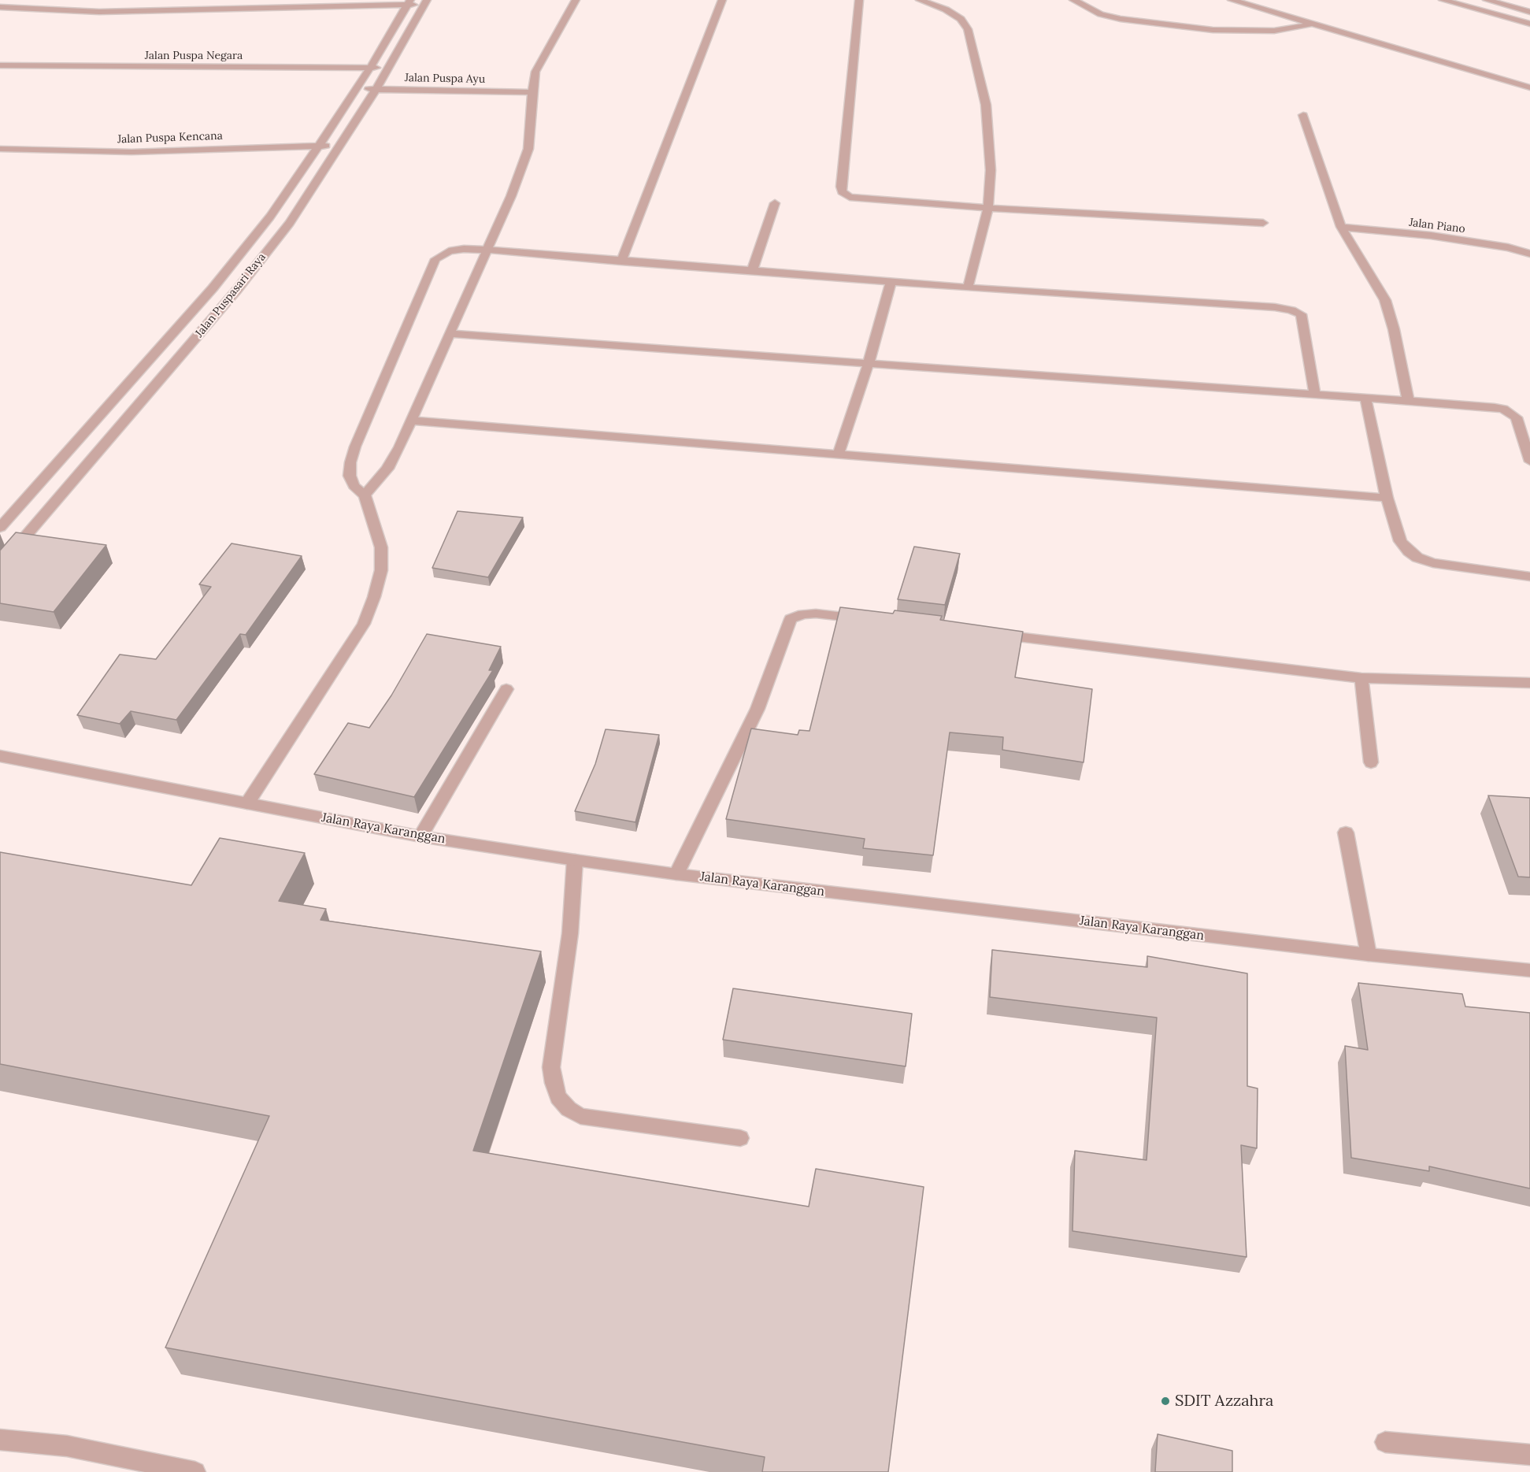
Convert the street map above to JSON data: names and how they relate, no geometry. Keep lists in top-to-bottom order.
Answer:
{
  "streets": {
    "street": [
      "Jalan Puspa Negara",
      "Jalan Puspa Ayu",
      "Jalan Puspa Kencana",
      "Jalan Piano",
      "Jalan Puspasari Raya",
      "Jalan Raya Karanggan"
    ]
  },
  "crossings": [
    ["Jalan Puspa Negara", "Jalan Puspasari Raya"],
    ["Jalan Puspa Ayu", "Jalan Puspasari Raya"],
    ["Jalan Puspa Kencana", "Jalan Puspasari Raya"]
  ],
  "places": ["SDIT Azzahra"]
}
